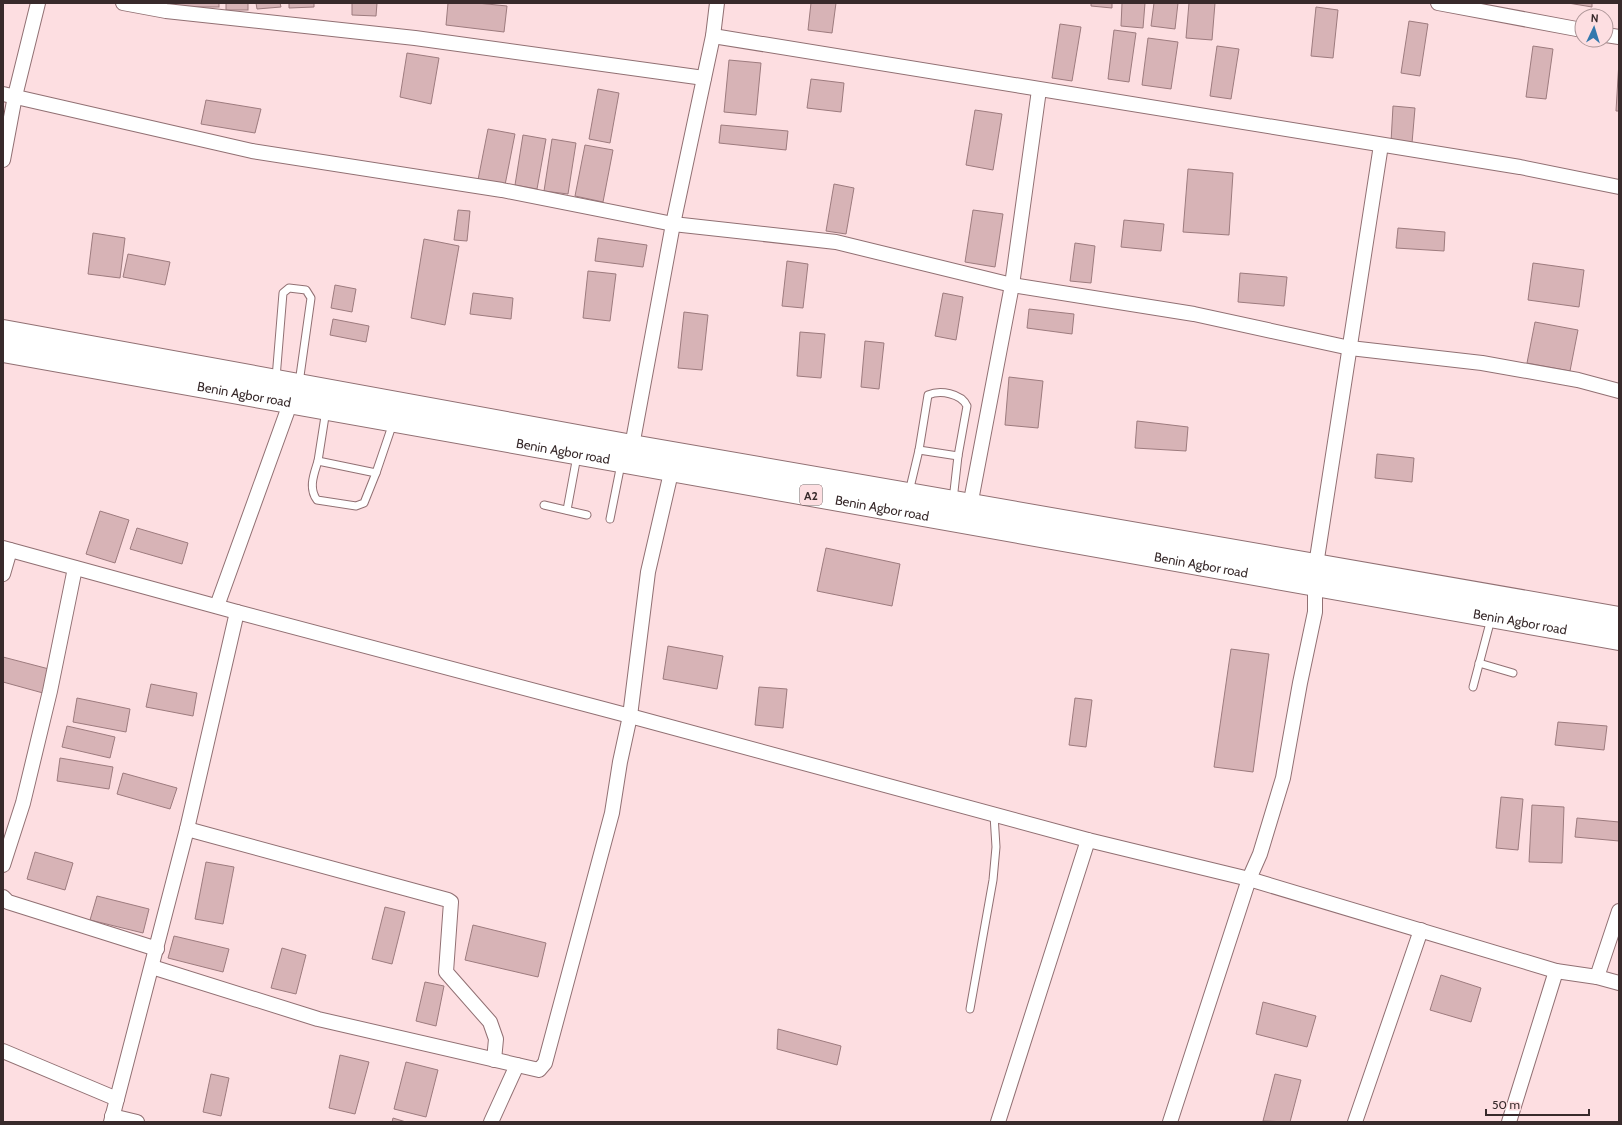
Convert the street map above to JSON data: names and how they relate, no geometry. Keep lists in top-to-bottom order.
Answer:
{
  "streets": {
    "highway": ["Benin Agbor road", "A2"]
  },
  "scale_bar": "50 m",
  "north": "top"
}
